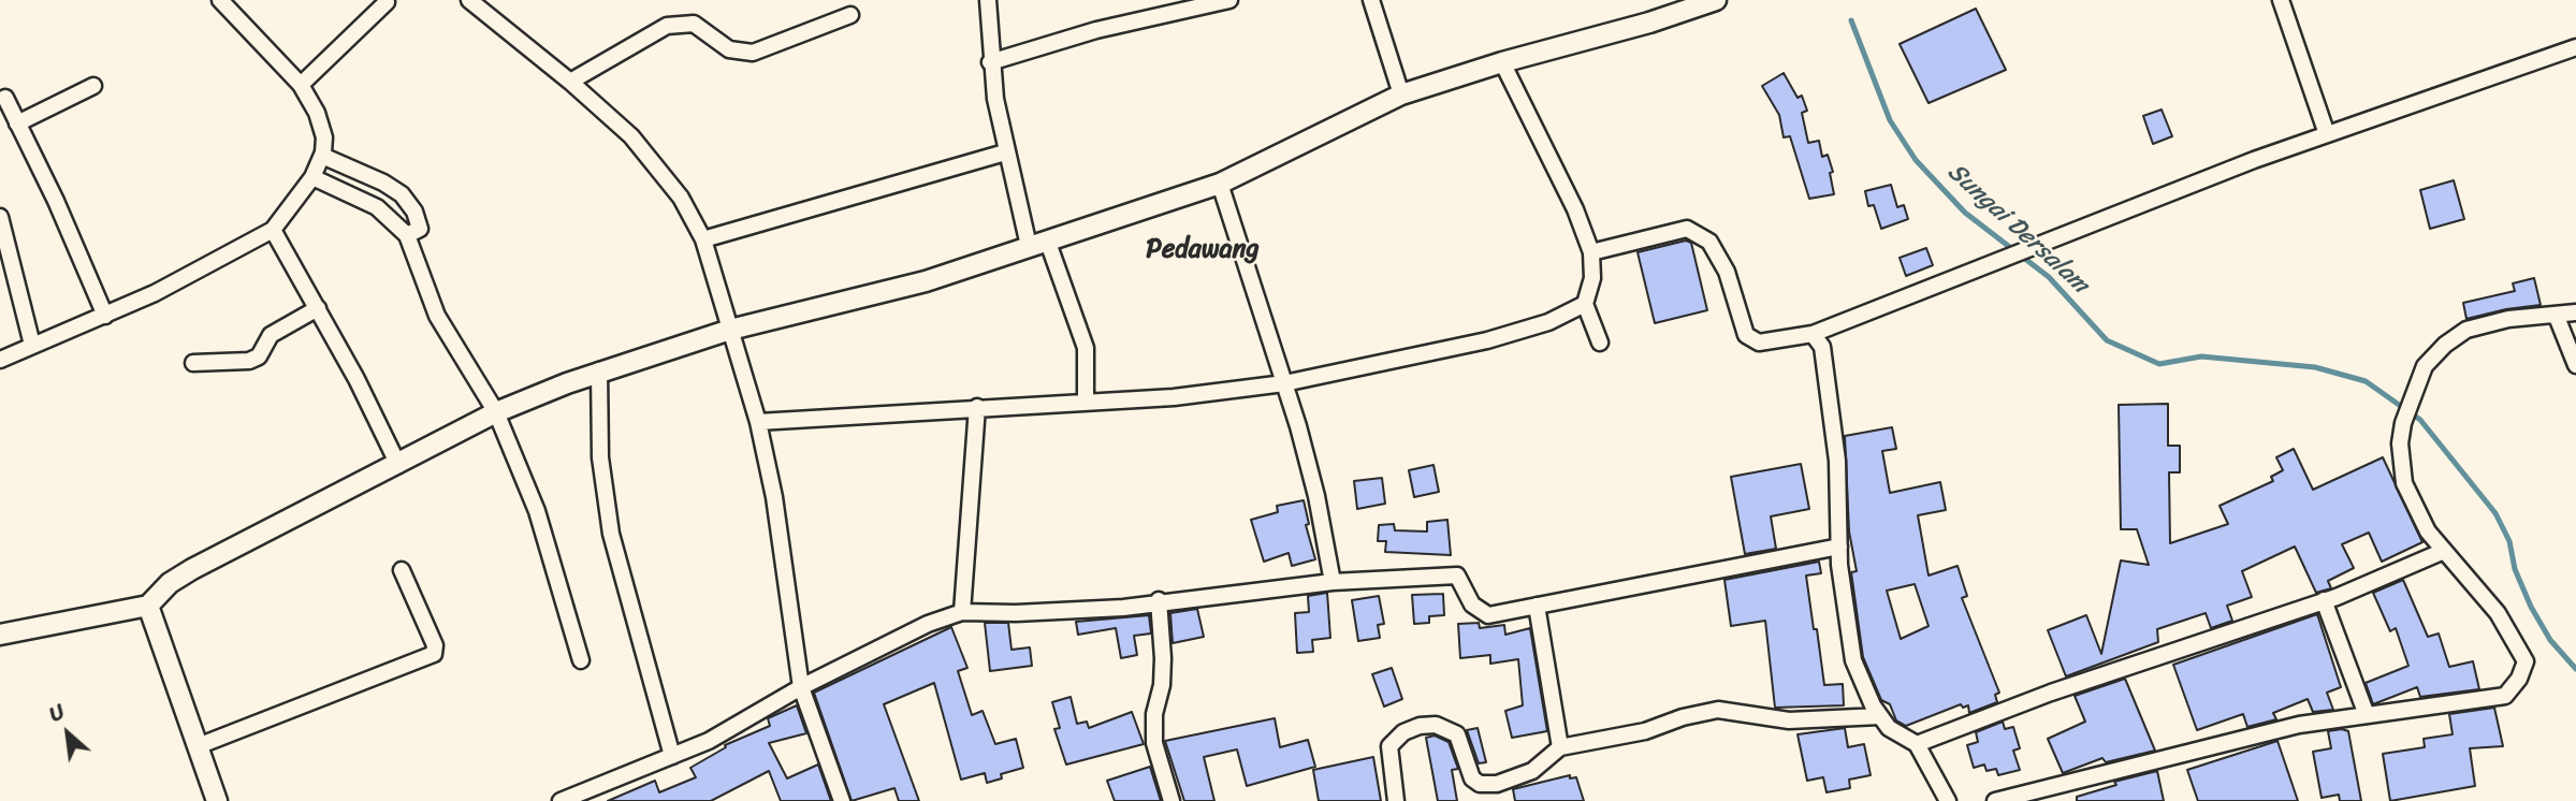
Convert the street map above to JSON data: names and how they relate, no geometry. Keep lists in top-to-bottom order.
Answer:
{
  "districts": ["Pedawang"],
  "water": ["Sungai Dersalam"],
  "north": "top left"
}
